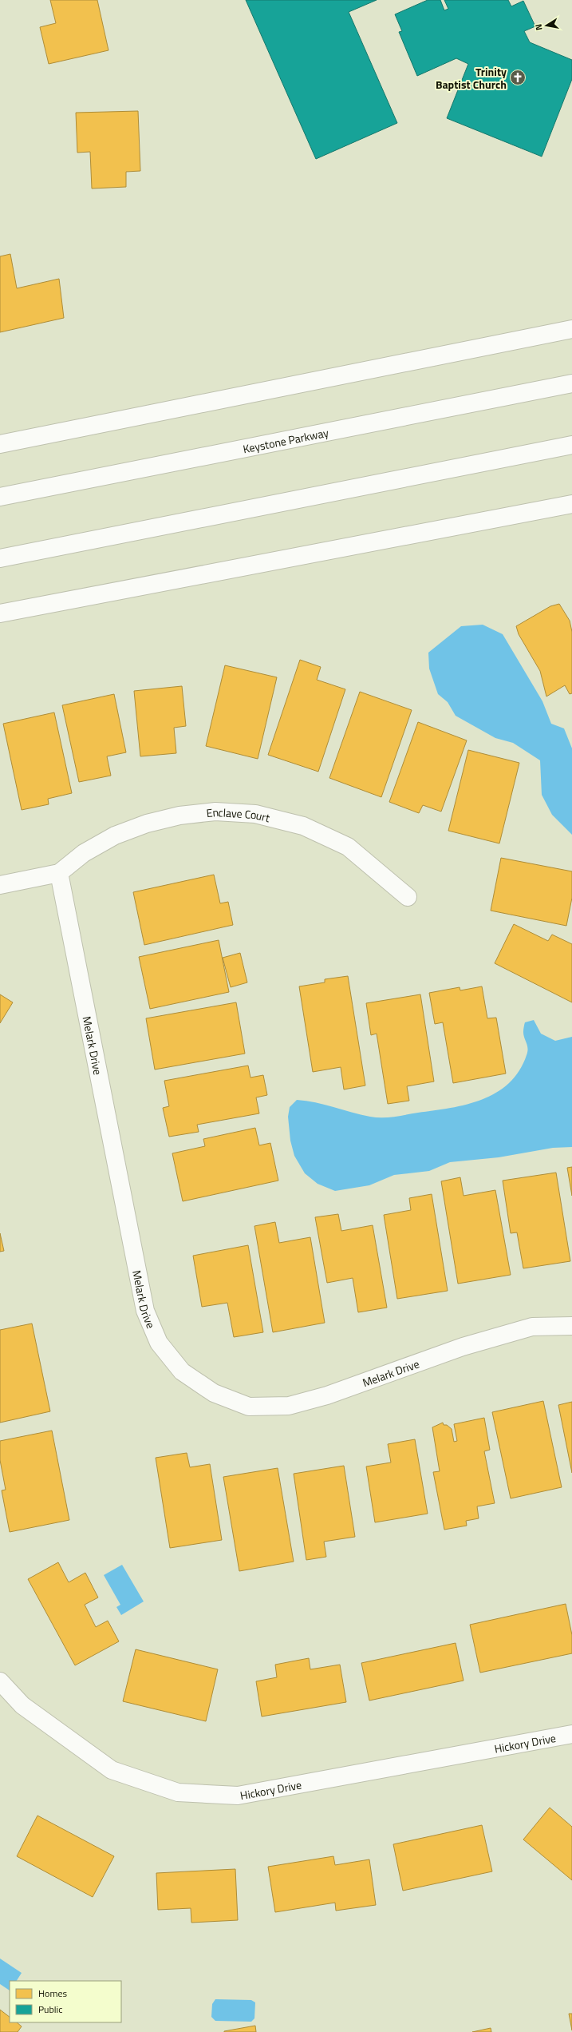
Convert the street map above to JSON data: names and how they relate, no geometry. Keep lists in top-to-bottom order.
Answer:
{
  "streets": {
    "main road": [
      "Keystone Parkway",
      "Enclave Court",
      "Melark Drive",
      "Hickory Drive"
    ]
  },
  "crossings": [
    ["Enclave Court", "Melark Drive"]
  ],
  "places": {
    "church": ["Trinity Baptist Church"]
  },
  "legend": ["Homes", "Public"],
  "north": "left"
}
